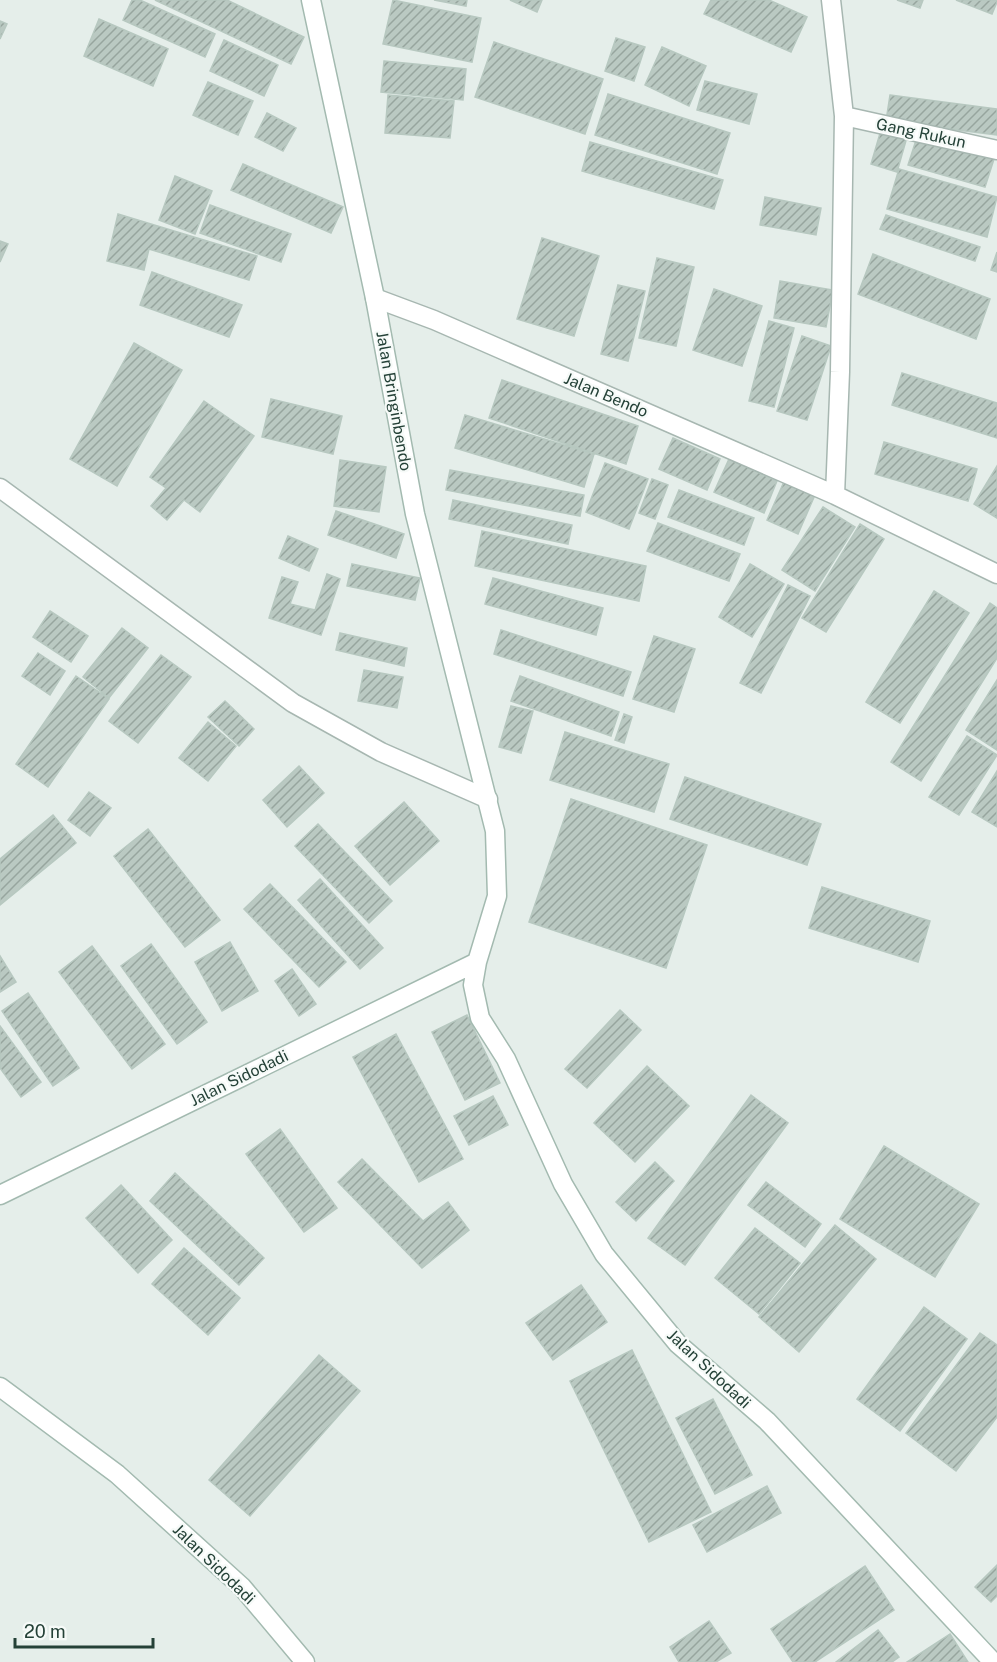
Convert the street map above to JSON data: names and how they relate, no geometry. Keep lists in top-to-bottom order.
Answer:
{
  "streets": {
    "street": [
      "Gang Rukun",
      "Jalan Bendo",
      "Jalan Bringinbendo",
      "Jalan Sidodadi"
    ]
  },
  "crossings": [
    ["Jalan Bendo", "Jalan Bringinbendo"],
    ["Jalan Bringinbendo", "Jalan Sidodadi"]
  ],
  "scale_bar": "20 m"
}
